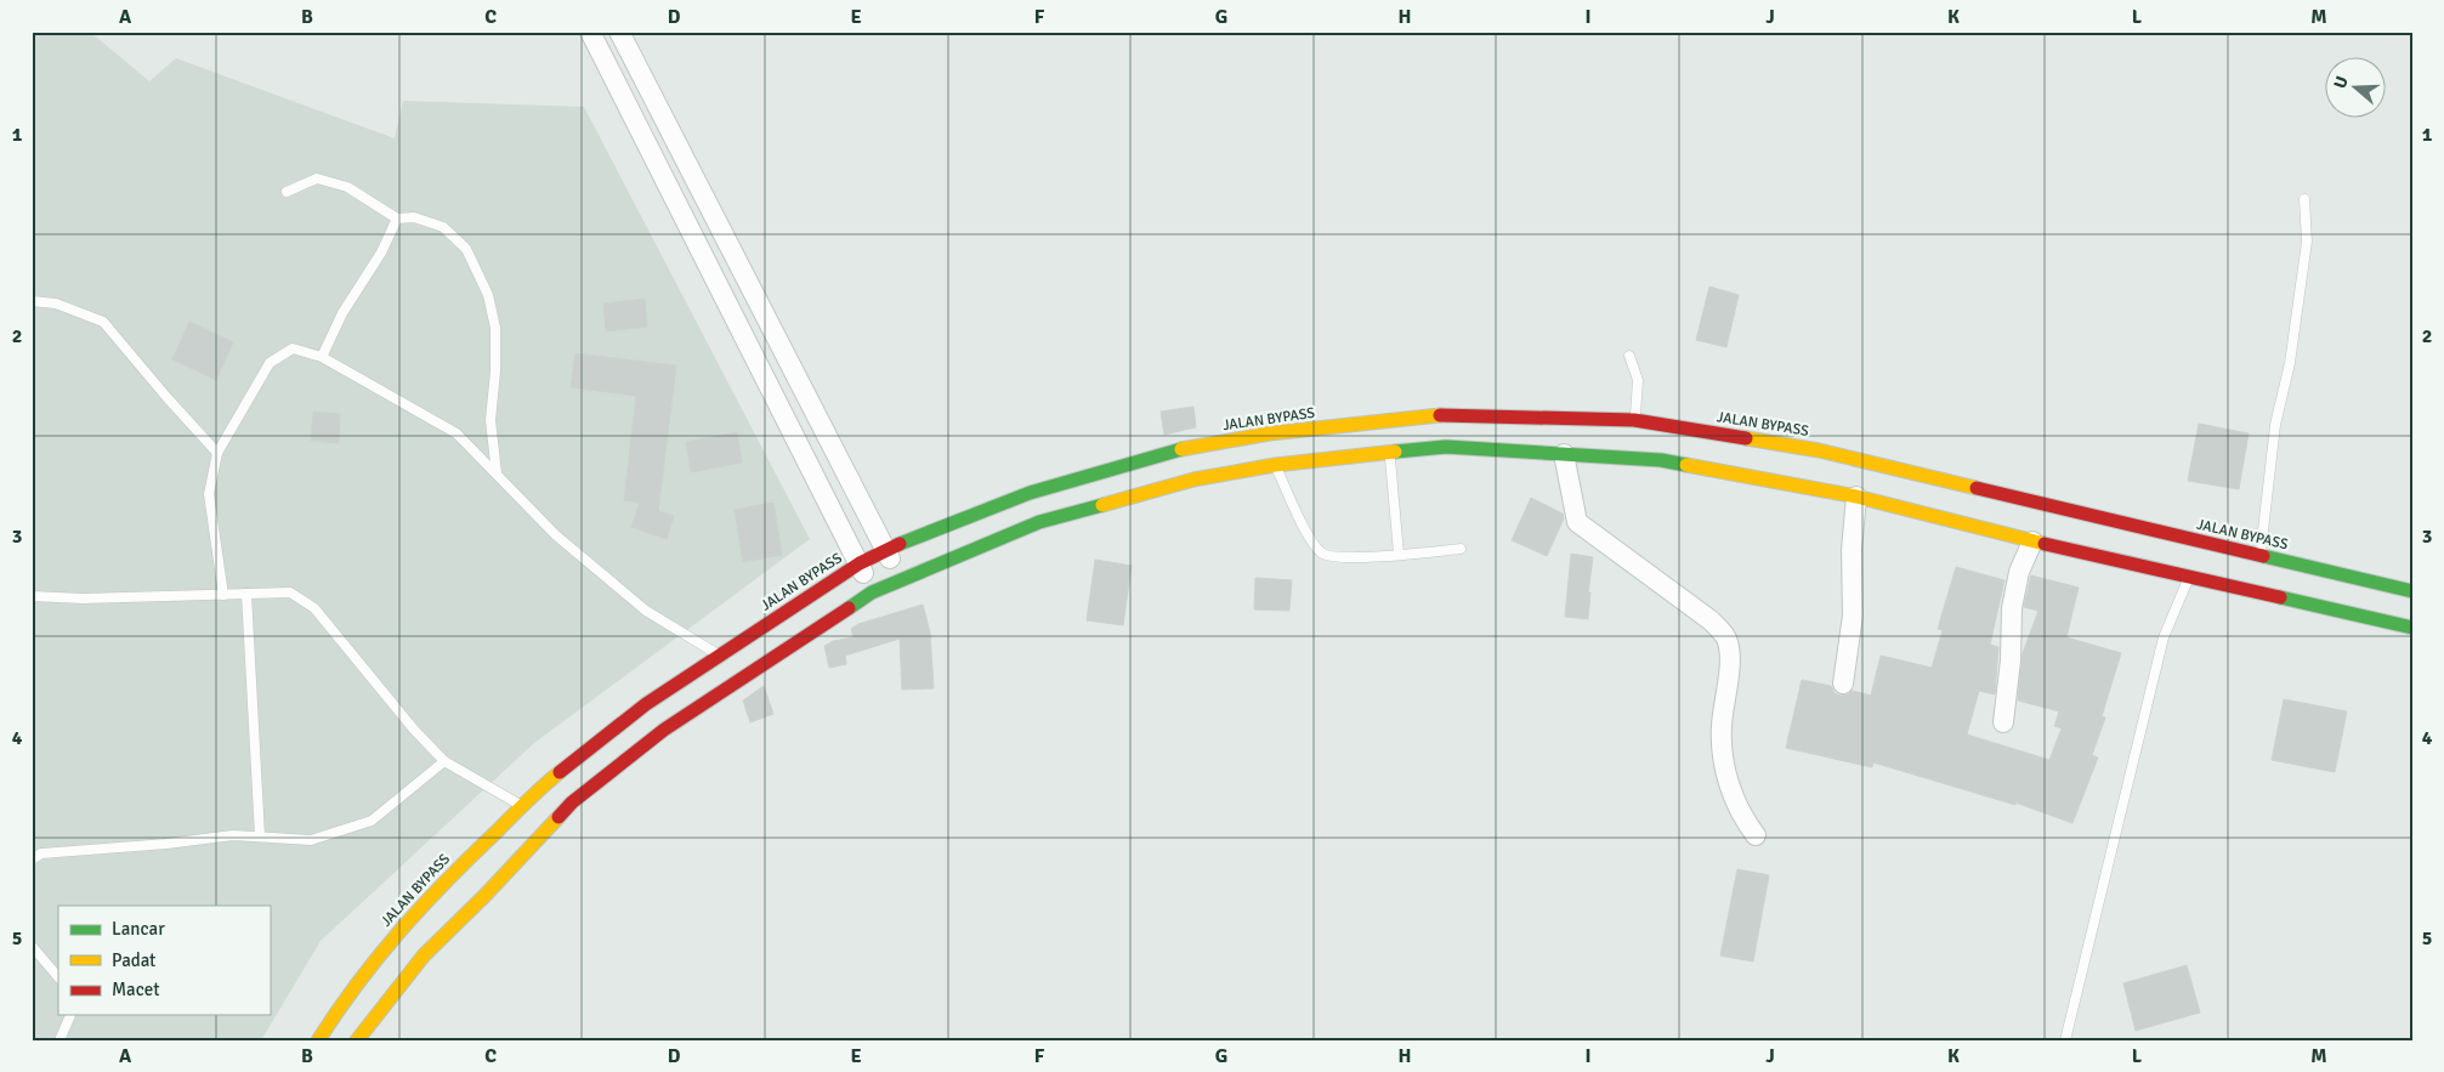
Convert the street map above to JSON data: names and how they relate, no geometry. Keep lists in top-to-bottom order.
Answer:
{
  "streets": {
    "highway": ["JALAN BYPASS"]
  },
  "legend": ["Lancar", "Padat", "Macet"],
  "north": "left",
  "grid": {
    "columns": [
      "A",
      "B",
      "C",
      "D",
      "E",
      "F",
      "G",
      "H",
      "I",
      "J",
      "K",
      "L",
      "M"
    ],
    "rows": [
      "1",
      "2",
      "3",
      "4",
      "5"
    ]
  }
}
